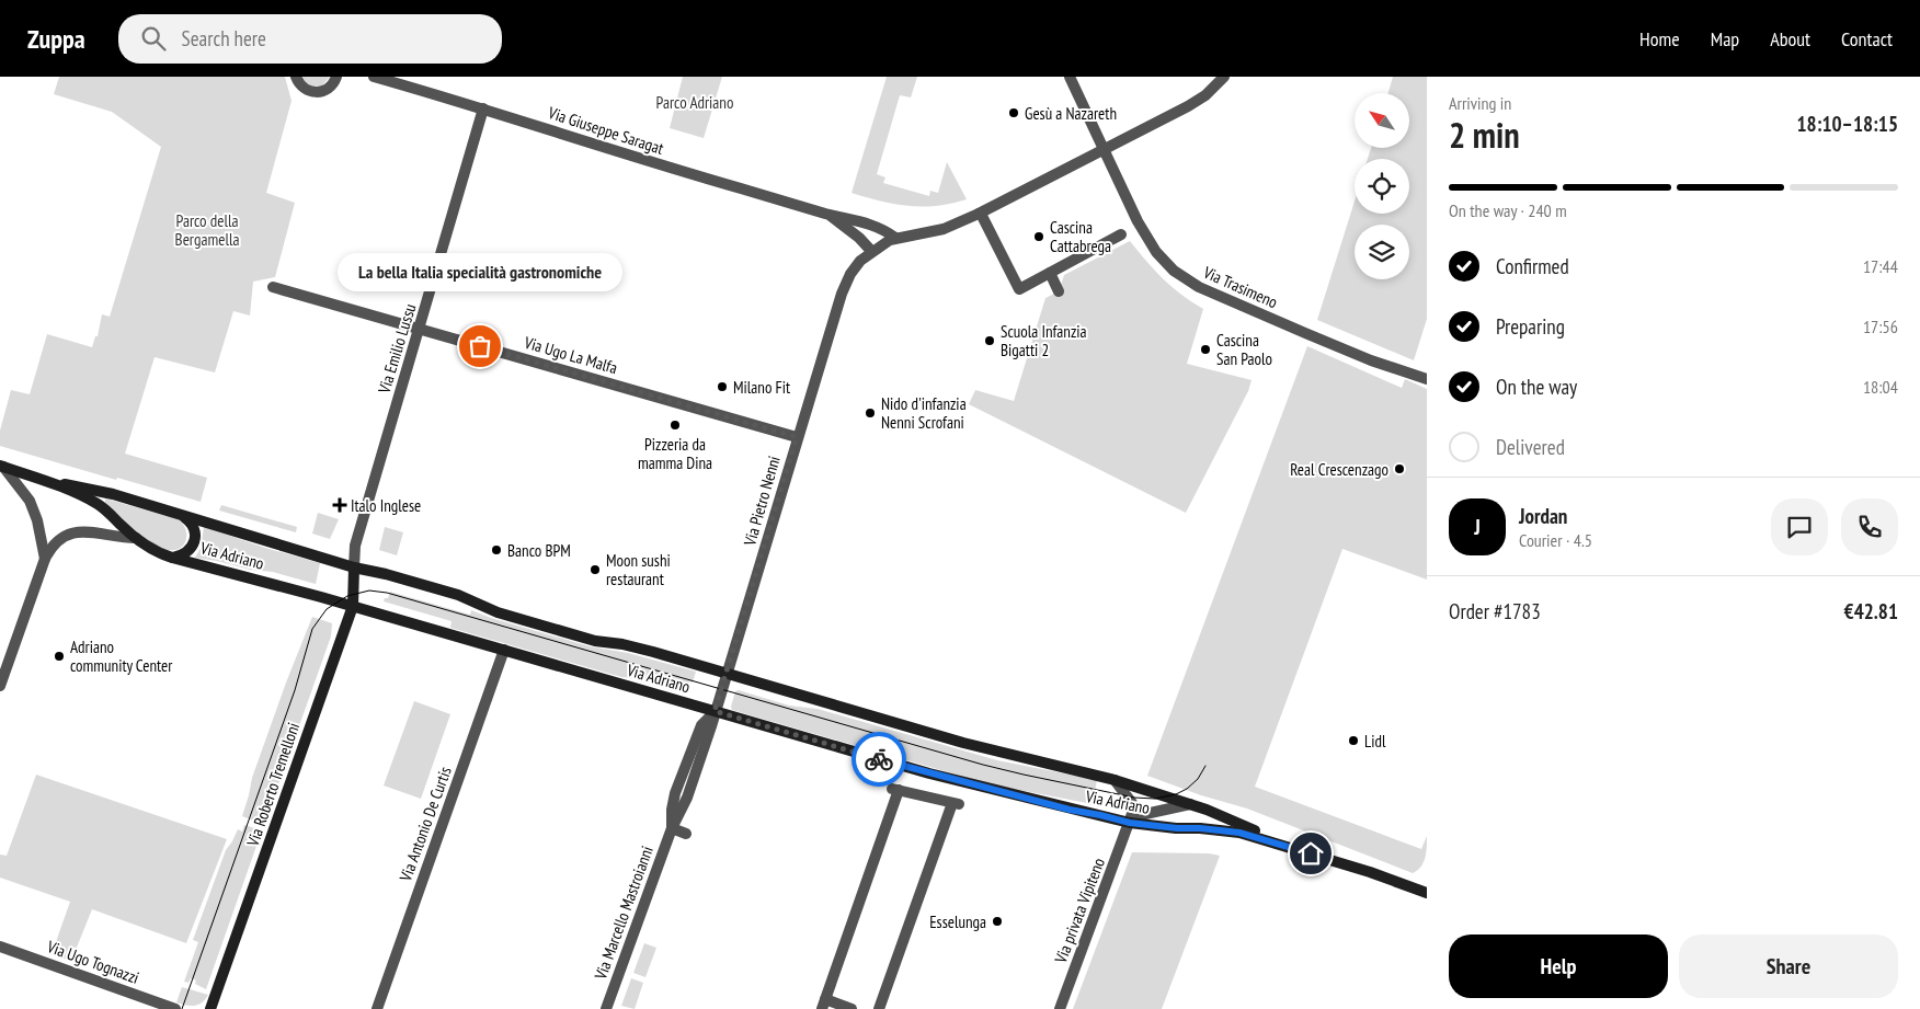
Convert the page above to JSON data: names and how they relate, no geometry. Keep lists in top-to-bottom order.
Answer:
{
  "streets": {
    "street": [
      "Via Giuseppe Saragat",
      "Via Trasimeno",
      "Via Emilio Lussu",
      "Via Ugo La Malfa",
      "Via Pietro Nenni",
      "Via Adriano",
      "Via Roberto Tremelloni",
      "Via Antonio De Curtis",
      "Via privata Vipiteno",
      "Via Marcello Mastroianni",
      "Via Ugo Tognazzi"
    ]
  },
  "crossings": [
    ["Via Giuseppe Saragat", "Via Emilio Lussu"],
    ["Via Giuseppe Saragat", "Via Pietro Nenni"],
    ["Via Emilio Lussu", "Via Ugo La Malfa"],
    ["Via Emilio Lussu", "Via Adriano"],
    ["Via Emilio Lussu", "Via Roberto Tremelloni"],
    ["Via Ugo La Malfa", "Via Pietro Nenni"],
    ["Via Pietro Nenni", "Via Adriano"],
    ["Via Pietro Nenni", "Via Marcello Mastroianni"],
    ["Via Adriano", "Via Roberto Tremelloni"],
    ["Via Adriano", "Via Antonio De Curtis"],
    ["Via Adriano", "Via privata Vipiteno"],
    ["Via Adriano", "Via Marcello Mastroianni"]
  ],
  "parks": ["Parco Adriano", "Parco della Bergamella"],
  "places": {
    "other": [
      "Gesù a Nazareth",
      "Cascina Cattabrega",
      "Scuola Infanzia Bigatti 2",
      "La bella Italia specialità gastronomiche",
      "Cascina San Paolo",
      "Milano Fit",
      "Nido d'infanzia Nenni Scrofani",
      "Pizzeria da mamma Dina",
      "Real Crescenzago",
      "Banco BPM",
      "Moon sushi restaurant",
      "Adriano community Center",
      "Lidl",
      "Esselunga"
    ],
    "health": ["Italo Inglese"]
  },
  "north": "top left",
  "page": {
    "header": "Zuppa",
    "search": "Search here",
    "nav": [
      "Home",
      "Map",
      "About",
      "Contact"
    ],
    "heading": ["2 min", "Arriving in", "18:10–18:15"],
    "panel": [
      "Jordan",
      "Courier · 4.5",
      "Order #1783",
      "€42.81"
    ],
    "bar": "On the way · 240 m",
    "list": [
      ["Confirmed", "17:44"],
      ["Preparing", "17:56"],
      ["On the way", "18:04"],
      "Delivered"
    ],
    "bubble": "La bella Italia specialità gastronomiche",
    "round": "J",
    "buttons": ["Help", "Share"]
  }
}
